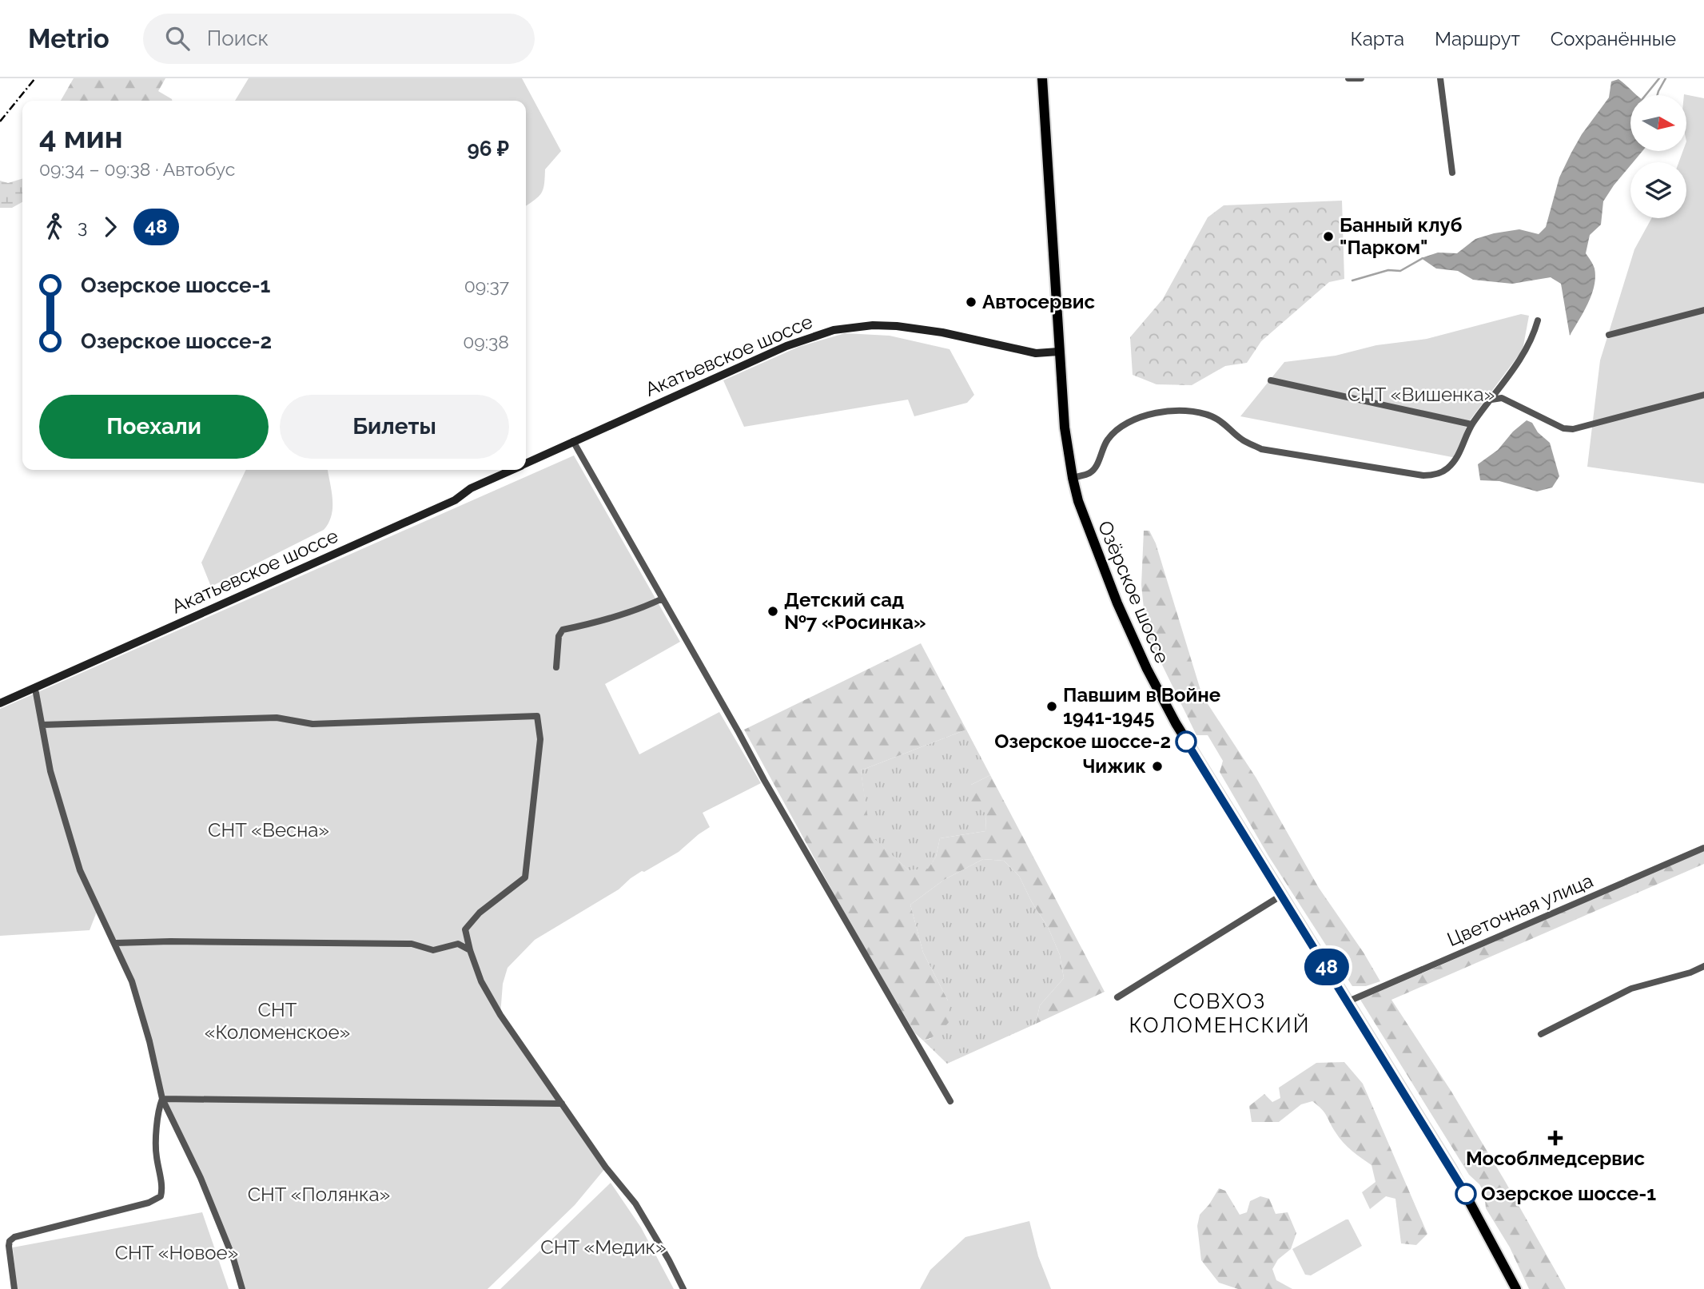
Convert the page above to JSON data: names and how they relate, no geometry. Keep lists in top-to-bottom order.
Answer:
{
  "streets": {
    "main road": ["Акатьевское шоссе", "Озёрское шоссе"],
    "street": ["Цветочная улица"]
  },
  "crossings": [
    ["Акатьевское шоссе", "Озёрское шоссе"],
    ["Озёрское шоссе", "Цветочная улица"]
  ],
  "districts": ["СОВХОЗ КОЛОМЕНСКИЙ"],
  "parks": [
    "СНТ «Вишенка»",
    "СНТ «Весна»",
    "СНТ «Коломенское»",
    "СНТ «Полянка»",
    "СНТ «Медик»",
    "СНТ «Новое»"
  ],
  "places": {
    "other": [
      "Банный клуб \"Парком\"",
      "Автосервис",
      "Детский сад №7 «Росинка»",
      "Павшим в Войне 1941-1945",
      "Озерское шоссе-2",
      "Чижик",
      "Озерское шоссе-1"
    ],
    "health": ["Мособлмедсервис"]
  },
  "lines": ["bus line 48"],
  "north": "right",
  "page": {
    "header": "Metrio",
    "search": "Поиск",
    "nav": ["Карта", "Маршрут", "Сохранённые"],
    "on_map": "48",
    "heading": ["4 мин", "09:34 – 09:38 · Автобус", "96 ₽"],
    "legs": ["3", "48"],
    "list": [
      {
        "name": "Озерское шоссе-1",
        "value": "09:37"
      },
      {
        "name": "Озерское шоссе-2",
        "value": "09:38"
      }
    ],
    "buttons": ["Поехали", "Билеты"]
  }
}
